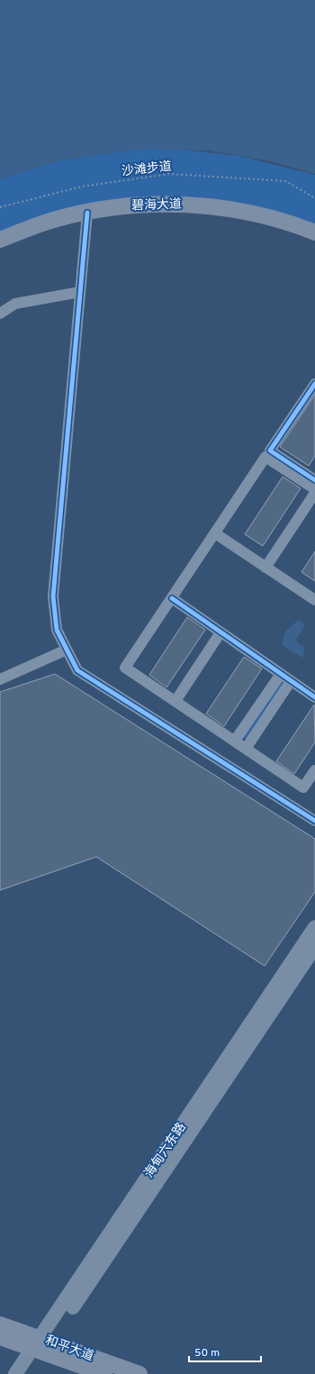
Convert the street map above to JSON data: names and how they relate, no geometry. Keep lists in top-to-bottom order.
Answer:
{
  "streets": {
    "main road": ["碧海大道", "海甸六东路", "和平大道"],
    "path": ["沙滩步道"]
  },
  "crossings": [
    ["海甸六东路", "和平大道"]
  ],
  "scale_bar": "50 m"
}
